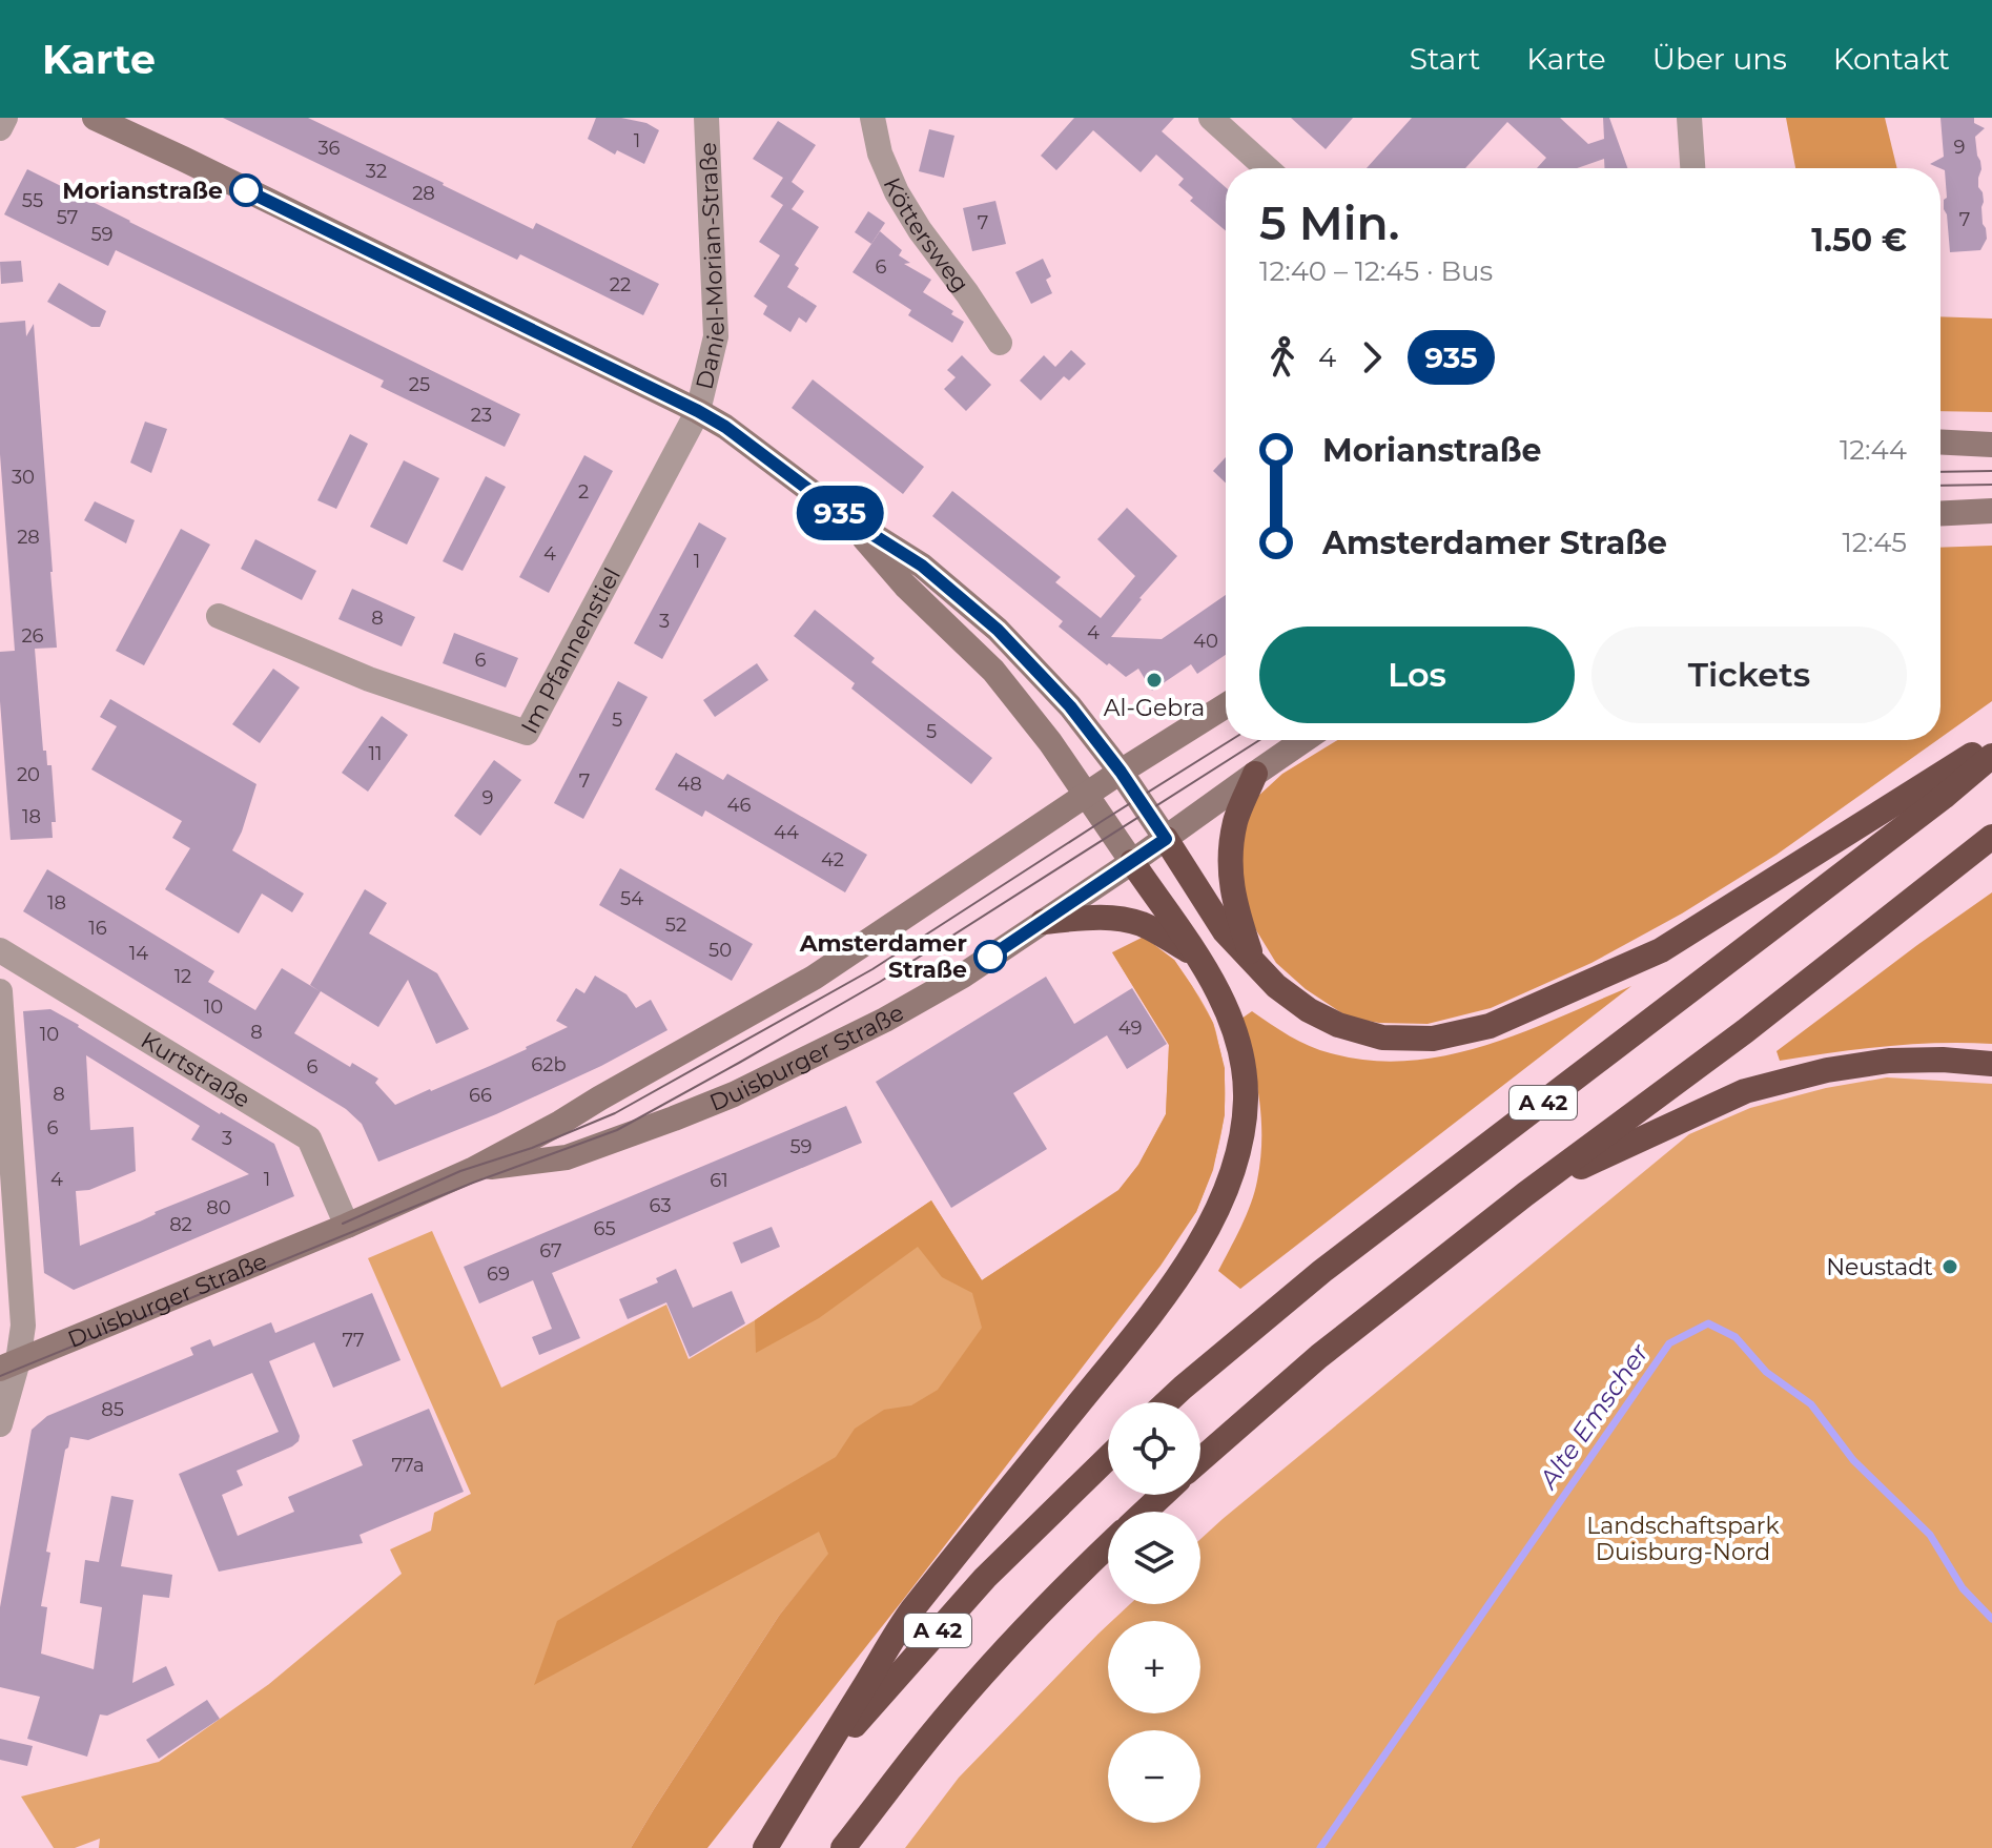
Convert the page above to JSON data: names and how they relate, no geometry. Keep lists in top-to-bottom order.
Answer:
{
  "streets": {
    "highway": ["A 42"],
    "main road": ["Duisburger Straße"],
    "street": [
      "Köttersweg",
      "Daniel-Morian-Straße",
      "Im Pfannenstiel",
      "Kurtstraße"
    ]
  },
  "crossings": [
    ["Daniel-Morian-Straße", "Im Pfannenstiel"],
    ["Duisburger Straße", "Kurtstraße"]
  ],
  "water": ["Alte Emscher"],
  "parks": ["Landschaftspark Duisburg-Nord"],
  "places": [
    "Morianstraße",
    "Al-Gebra",
    "Amsterdamer Straße",
    "Neustadt"
  ],
  "lines": ["bus line 935"],
  "house_numbers": [
    "1",
    "9",
    "36",
    "32",
    "28",
    "55",
    "57",
    "7",
    "7",
    "59",
    "6",
    "22",
    "25",
    "23",
    "30",
    "2",
    "28",
    "4",
    "1",
    "8",
    "3",
    "4",
    "26",
    "40",
    "6",
    "5",
    "5",
    "11",
    "20",
    "7",
    "48",
    "9",
    "46",
    "18",
    "44",
    "42",
    "54",
    "18",
    "52",
    "16",
    "50",
    "14",
    "12",
    "10",
    "49",
    "8",
    "10",
    "62b",
    "6",
    "8",
    "66",
    "6",
    "3",
    "59",
    "4",
    "1",
    "61",
    "63",
    "80",
    "82",
    "65",
    "67",
    "69",
    "77",
    "85",
    "77a"
  ],
  "page": {
    "header": "Karte",
    "nav": [
      "Start",
      "Karte",
      "Über uns",
      "Kontakt"
    ],
    "on_map": "935",
    "heading": ["5 Min.", "12:40 – 12:45 · Bus", "1.50 €"],
    "legs": ["4", "935"],
    "list": [
      {
        "name": "Morianstraße",
        "value": "12:44"
      },
      {
        "name": "Amsterdamer Straße",
        "value": "12:45"
      }
    ],
    "buttons": ["Los", "Tickets"],
    "map_buttons": ["+", "−"]
  }
}
